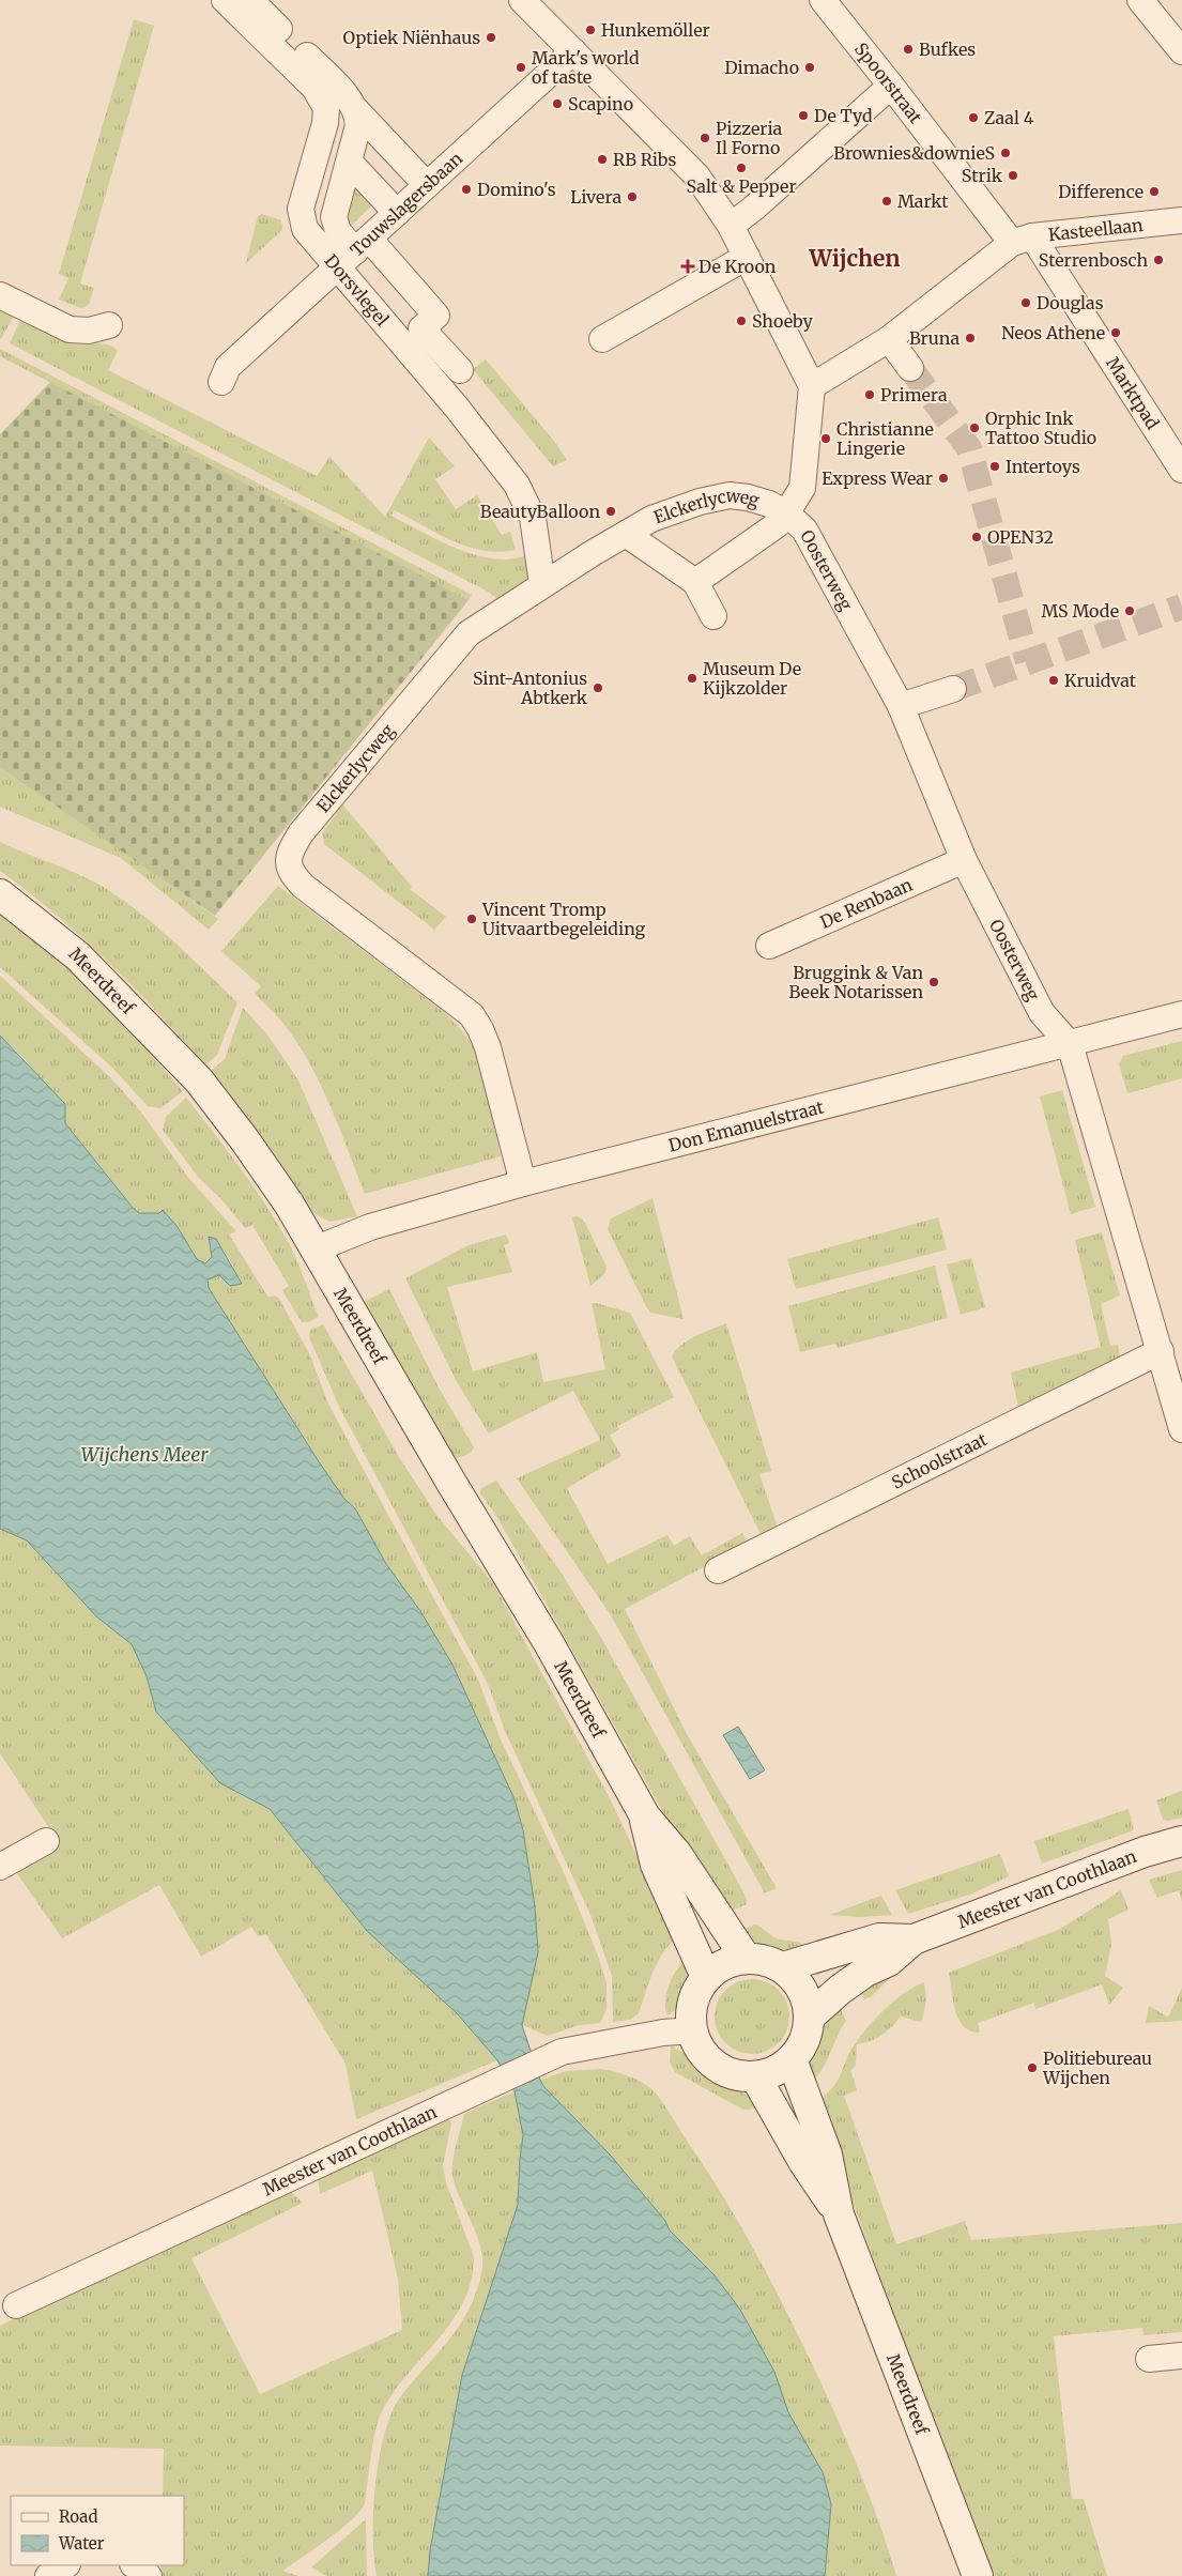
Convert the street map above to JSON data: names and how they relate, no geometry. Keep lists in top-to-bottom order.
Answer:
{
  "streets": {
    "street": [
      "Spoorstraat",
      "Touwslagersbaan",
      "Kasteellaan",
      "Dorsvlegel",
      "Marktpad",
      "Elckerlycweg",
      "Oosterweg",
      "De Renbaan",
      "Meerdreef",
      "Don Emanuelstraat",
      "Schoolstraat",
      "Meester van Coothlaan"
    ]
  },
  "crossings": [
    ["Spoorstraat", "Kasteellaan"],
    ["Spoorstraat", "Marktpad"],
    ["Touwslagersbaan", "Dorsvlegel"],
    ["Kasteellaan", "Marktpad"],
    ["Dorsvlegel", "Elckerlycweg"],
    ["Elckerlycweg", "Oosterweg"],
    ["Elckerlycweg", "Don Emanuelstraat"],
    ["Oosterweg", "De Renbaan"],
    ["Oosterweg", "Don Emanuelstraat"],
    ["Oosterweg", "Schoolstraat"],
    ["Meerdreef", "Don Emanuelstraat"],
    ["Meerdreef", "Meester van Coothlaan"]
  ],
  "districts": ["Wijchen"],
  "water": ["Wijchens Meer"],
  "places": {
    "other": [
      "Hunkemöller",
      "Optiek Niënhaus",
      "Bufkes",
      "Mark's world of taste",
      "Dimacho",
      "Scapino",
      "De Tyd",
      "Zaal 4",
      "Pizzeria Il Forno",
      "Brownies&downieS",
      "RB Ribs",
      "Salt & Pepper",
      "Strik",
      "Domino's",
      "Difference",
      "Livera",
      "Markt",
      "Sterrenbosch",
      "Douglas",
      "Shoeby",
      "Neos Athene",
      "Bruna",
      "Primera",
      "Orphic Ink Tattoo Studio",
      "Christianne Lingerie",
      "Intertoys",
      "Express Wear",
      "BeautyBalloon",
      "OPEN32",
      "MS Mode",
      "Museum De Kijkzolder",
      "Kruidvat",
      "Sint-Antonius Abtkerk",
      "Vincent Tromp Uitvaartbegeleiding",
      "Bruggink & Van Beek Notarissen",
      "Politiebureau Wijchen"
    ],
    "health": ["De Kroon"]
  },
  "legend": ["Road", "Water"]
}
